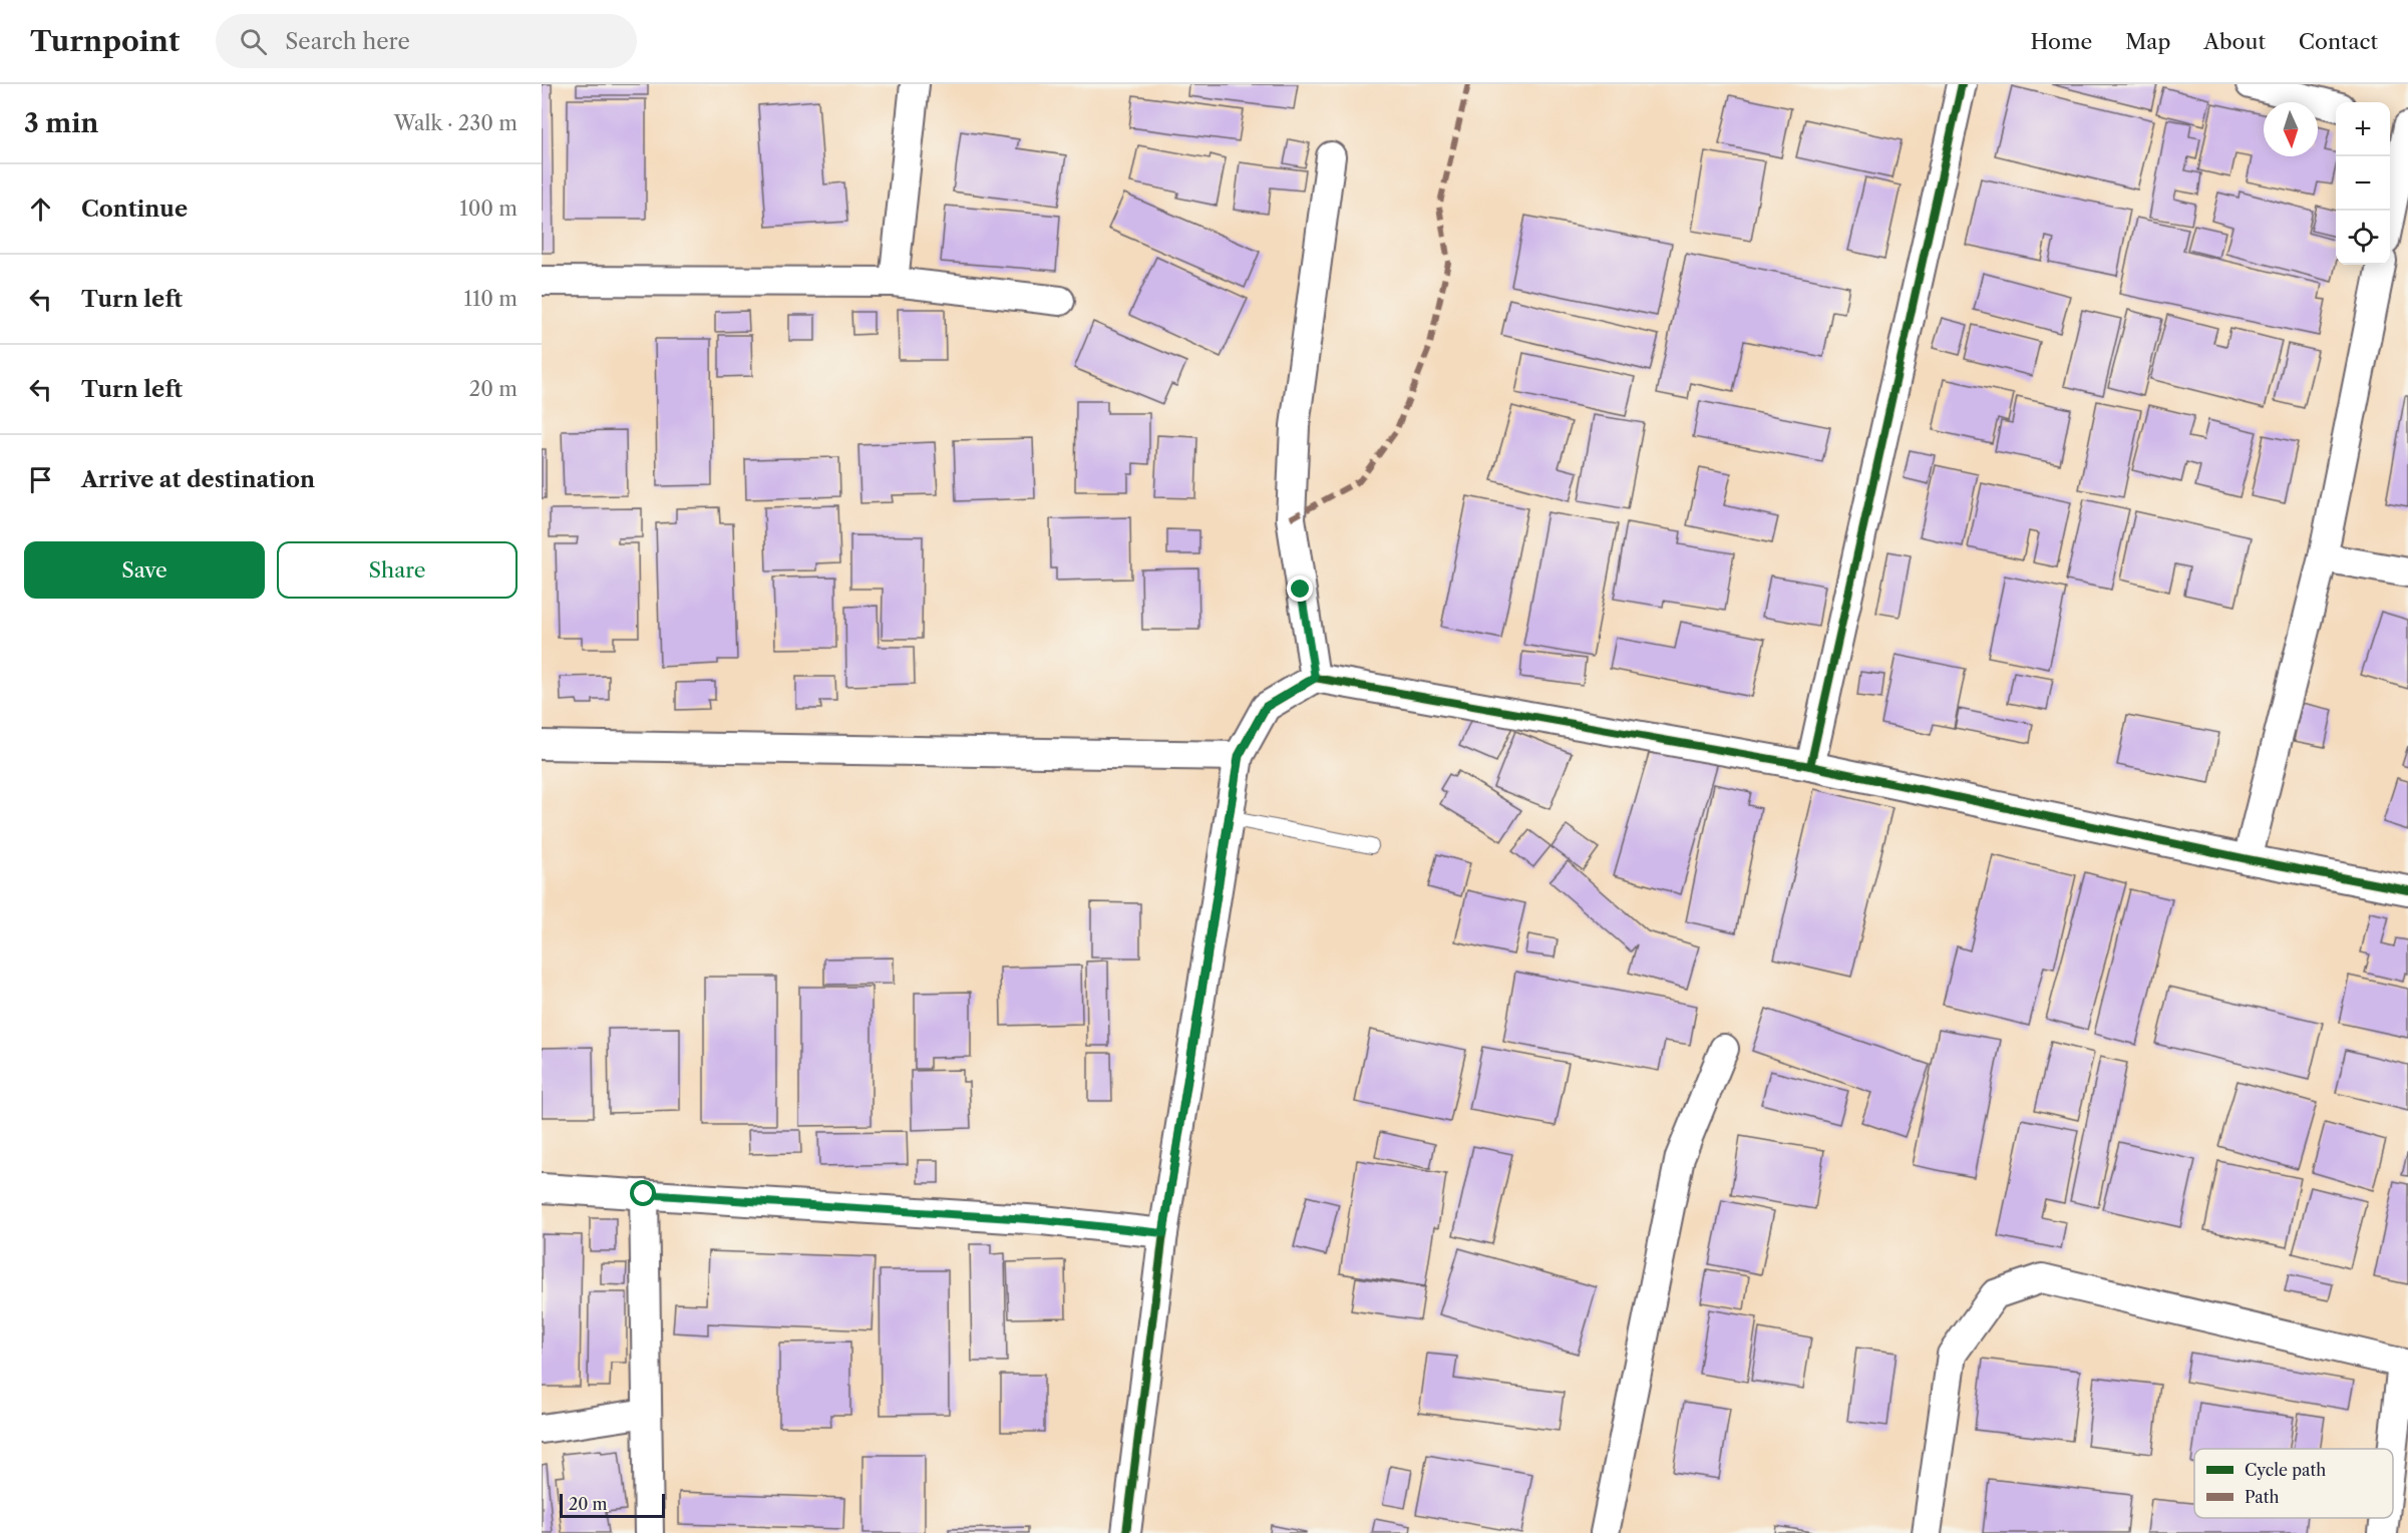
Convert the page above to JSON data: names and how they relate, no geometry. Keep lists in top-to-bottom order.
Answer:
{
  "legend": ["Cycle path", "Path"],
  "scale_bar": "20 m",
  "north": "bottom",
  "page": {
    "header": "Turnpoint",
    "search": "Search here",
    "nav": [
      "Home",
      "Map",
      "About",
      "Contact"
    ],
    "heading": ["3 min", "Walk · 230 m"],
    "map_buttons": ["+", "−"],
    "list": [
      ["Continue", "100 m"],
      ["Turn left", "110 m"],
      ["Turn left", "20 m"],
      "Arrive at destination"
    ],
    "buttons": ["Save", "Share"],
    "scale": "20 m"
  }
}
